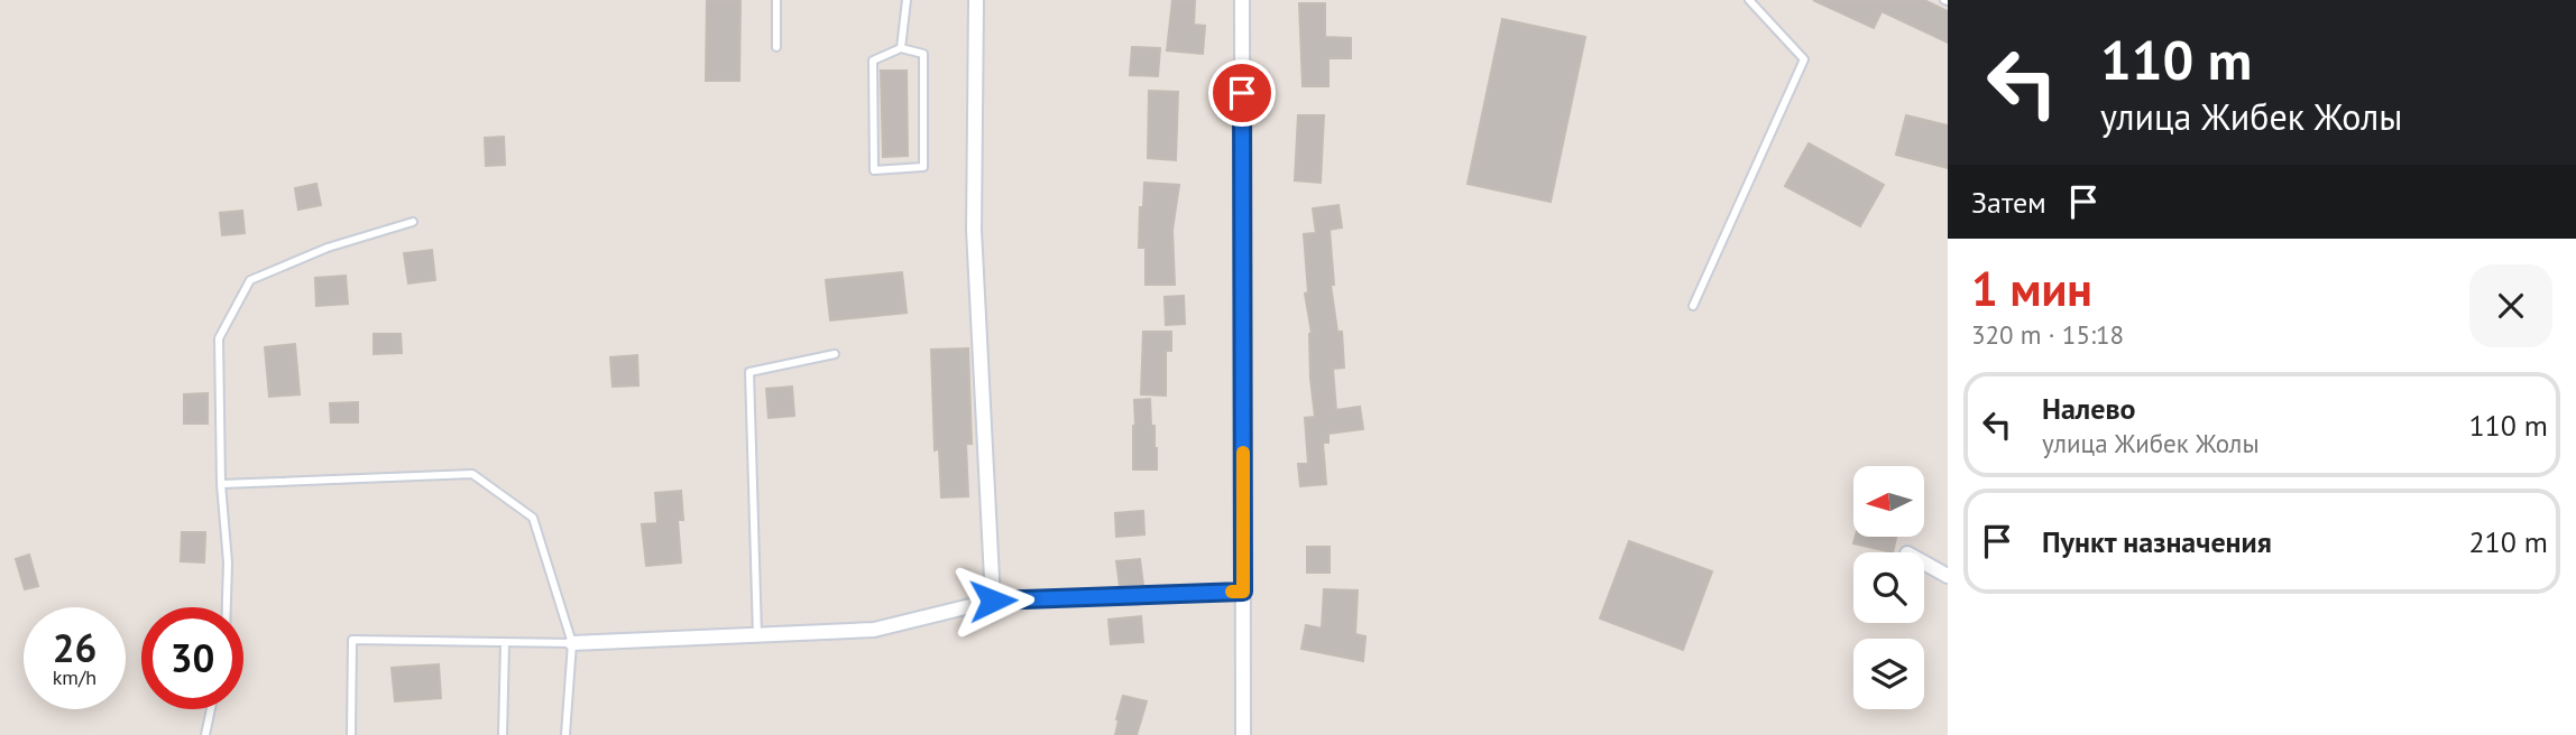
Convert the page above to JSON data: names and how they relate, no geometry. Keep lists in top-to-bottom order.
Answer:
{
  "north": "left",
  "page": {
    "turn": ["110 m", "улица Жибек Жолы"],
    "then": "Затем",
    "heading": ["1 мин", "320 m · 15:18"],
    "list": [
      {
        "name": "Налево",
        "note": "улица Жибек Жолы",
        "value": "110 m"
      },
      {
        "name": "Пункт назначения",
        "value": "210 m"
      }
    ],
    "speed": "26 km/h",
    "limit": "30"
  }
}
